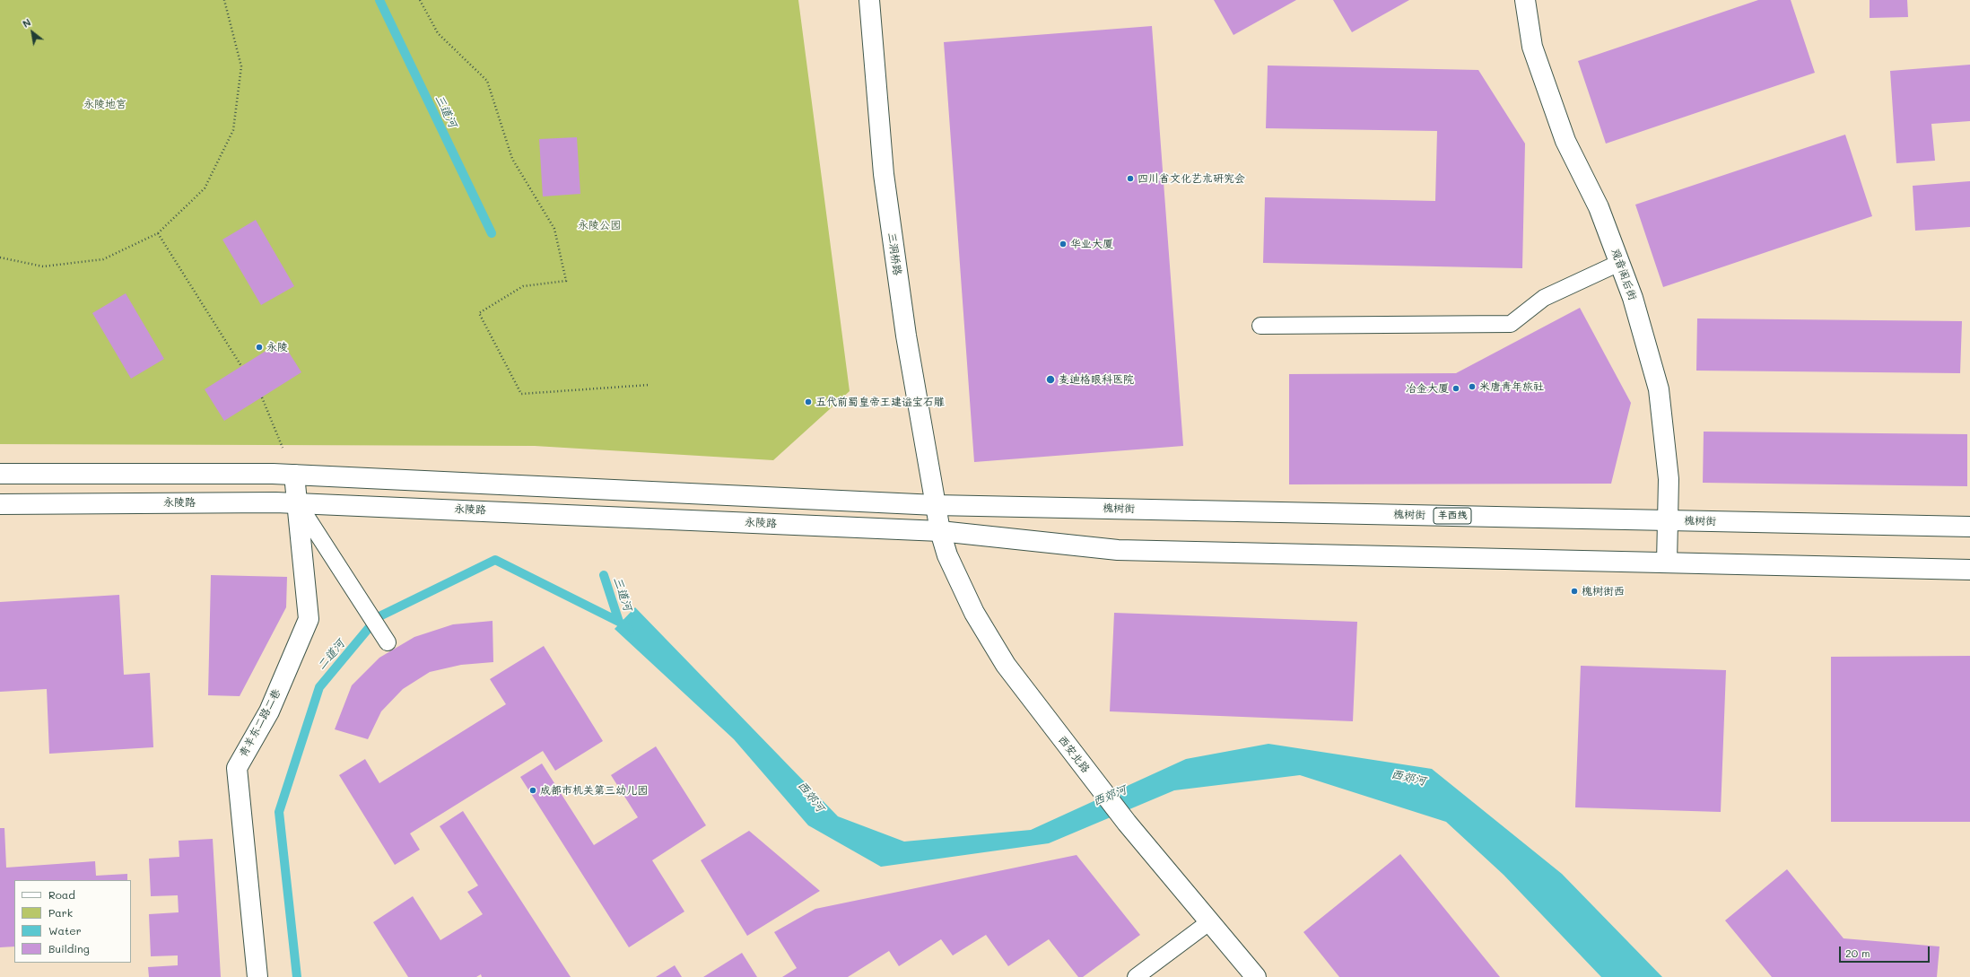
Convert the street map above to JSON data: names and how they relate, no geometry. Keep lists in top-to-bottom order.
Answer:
{
  "streets": {
    "main road": [
      "三洞桥路",
      "观音阁后街",
      "永陵路",
      "槐树街",
      "羊西线",
      "青羊东二路二巷",
      "西安北路"
    ]
  },
  "crossings": [
    ["三洞桥路", "槐树街"],
    ["三洞桥路", "西安北路"],
    ["观音阁后街", "槐树街"],
    ["永陵路", "青羊东二路二巷"],
    ["永陵路", "西安北路"],
    ["槐树街", "西安北路"]
  ],
  "water": ["三道河", "二道河", "西郊河"],
  "parks": ["永陵地宫", "永陵公园"],
  "places": [
    "四川省文化艺术研究会",
    "华业大厦",
    "永陵",
    "麦迪格眼科医院",
    "米唐青年旅社",
    "冶金大厦",
    "五代前蜀皇帝王建谥宝石雕",
    "槐树街西",
    "成都市机关第三幼儿园"
  ],
  "legend": [
    "Road",
    "Park",
    "Water",
    "Building"
  ],
  "scale_bar": "20 m",
  "north": "top left"
}
